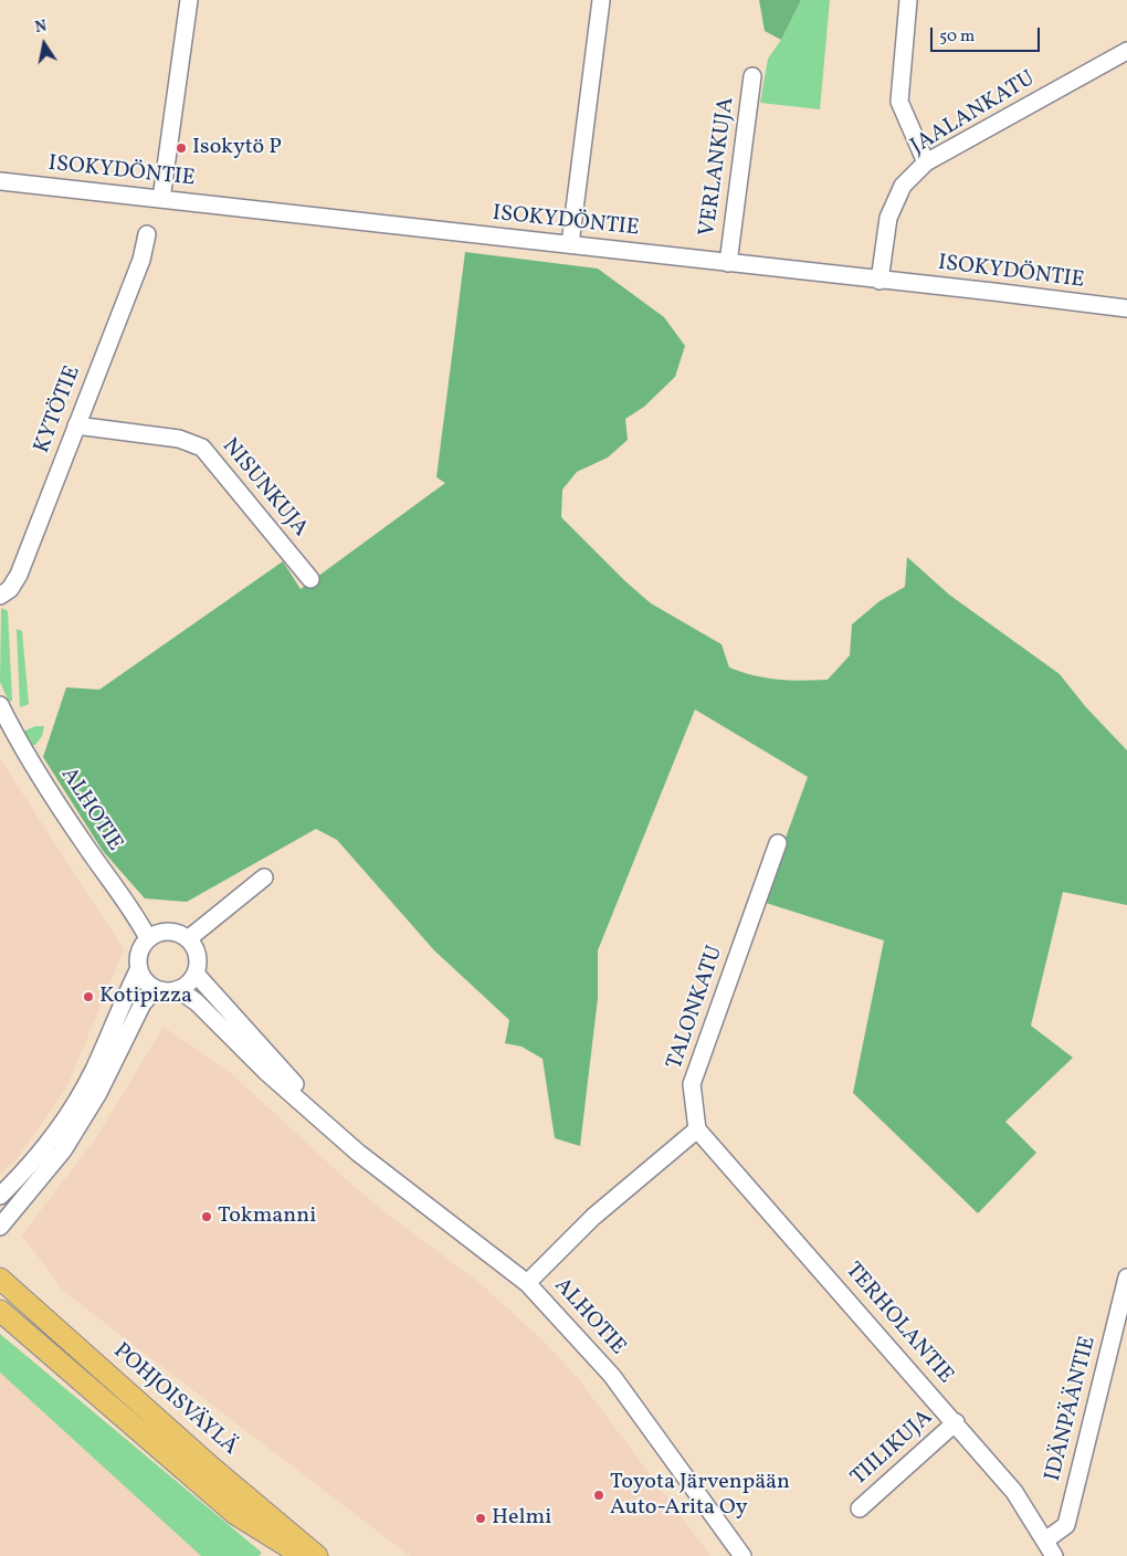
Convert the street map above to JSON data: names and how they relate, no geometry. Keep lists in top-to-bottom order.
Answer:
{
  "streets": {
    "main road": ["POHJOISVÄYLÄ"],
    "street": [
      "JAALANKATU",
      "VERLANKUJA",
      "ISOKYDÖNTIE",
      "KYTÖTIE",
      "NISUNKUJA",
      "ALHOTIE",
      "TALONKATU",
      "TERHOLANTIE",
      "IDÄNPÄÄNTIE",
      "TIILIKUJA"
    ]
  },
  "crossings": [
    ["JAALANKATU", "ISOKYDÖNTIE"],
    ["VERLANKUJA", "ISOKYDÖNTIE"],
    ["KYTÖTIE", "NISUNKUJA"],
    ["TALONKATU", "TERHOLANTIE"],
    ["TERHOLANTIE", "IDÄNPÄÄNTIE"],
    ["TERHOLANTIE", "TIILIKUJA"]
  ],
  "places": [
    "Isokytö P",
    "Kotipizza",
    "Tokmanni",
    "Toyota Järvenpään Auto-Arita Oy",
    "Helmi"
  ],
  "scale_bar": "50 m",
  "north": "top"
}
